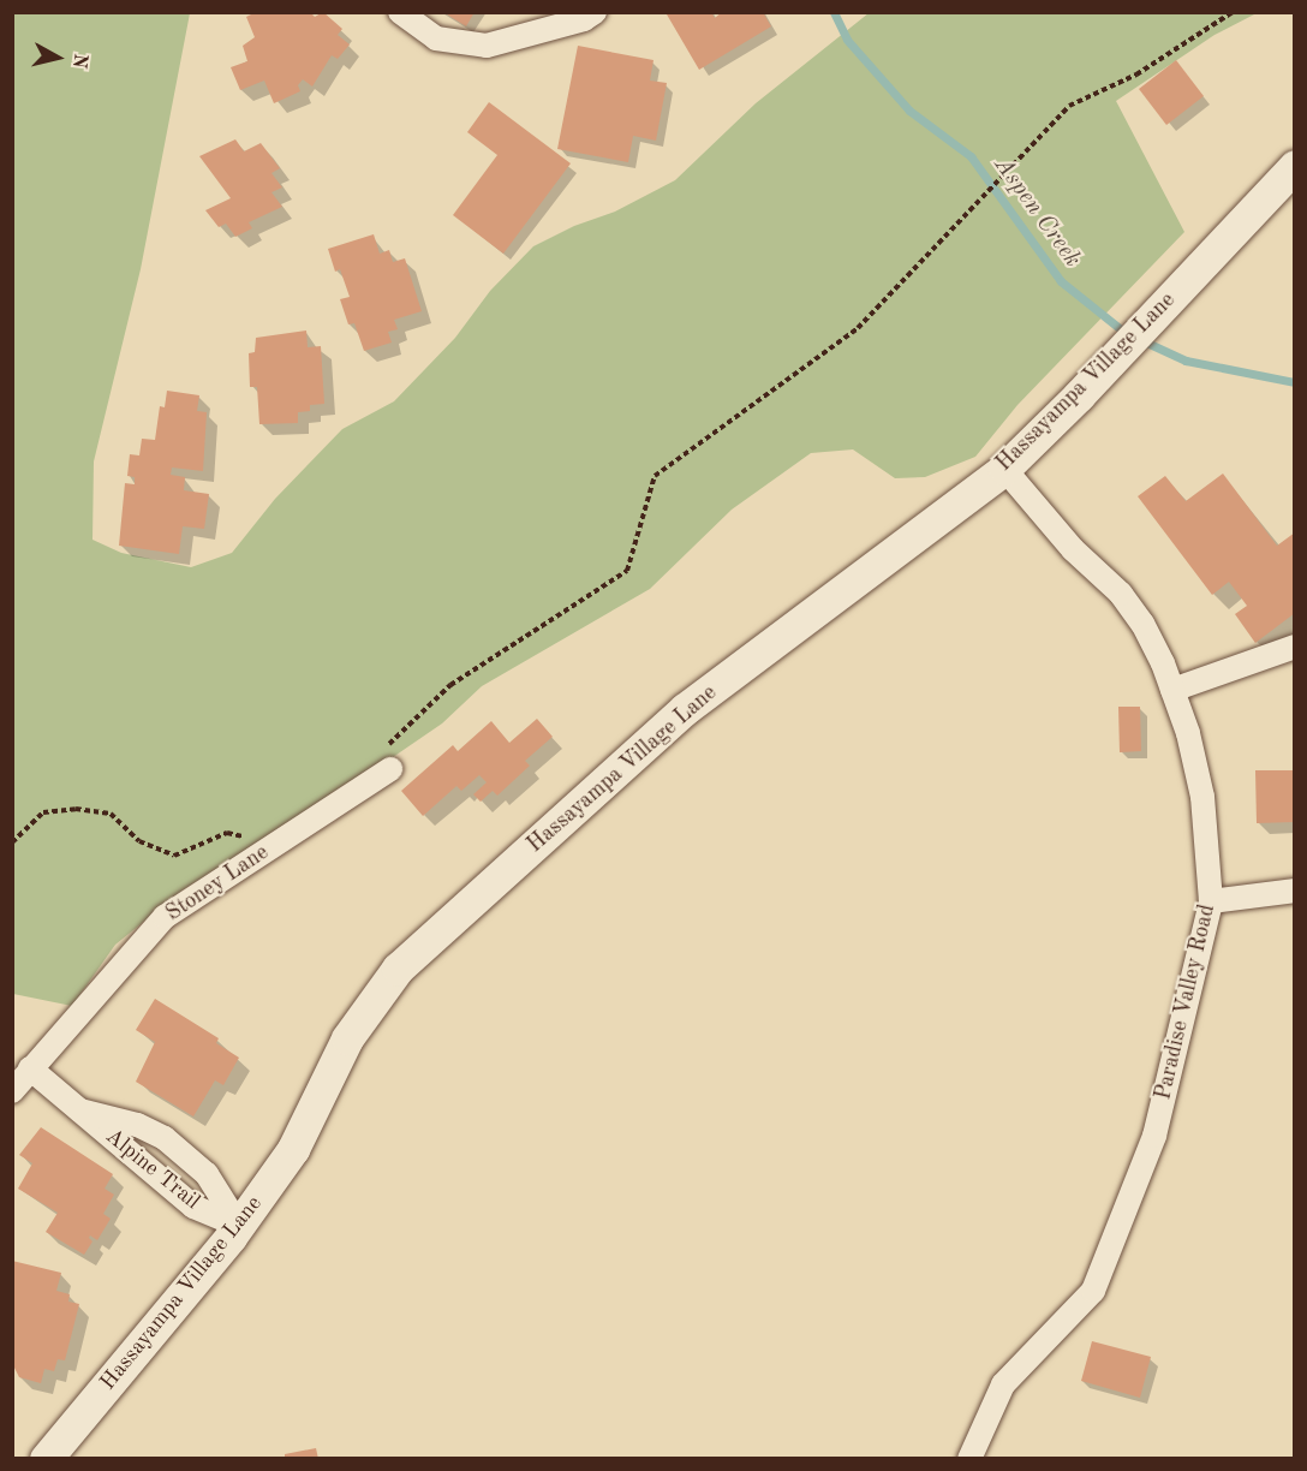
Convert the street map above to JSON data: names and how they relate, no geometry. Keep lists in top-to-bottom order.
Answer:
{
  "streets": {
    "street": [
      "Hassayampa Village Lane",
      "Stoney Lane",
      "Paradise Valley Road",
      "Alpine Trail"
    ]
  },
  "crossings": [
    ["Hassayampa Village Lane", "Paradise Valley Road"],
    ["Hassayampa Village Lane", "Alpine Trail"],
    ["Stoney Lane", "Alpine Trail"]
  ],
  "water": ["Aspen Creek"],
  "north": "right"
}
